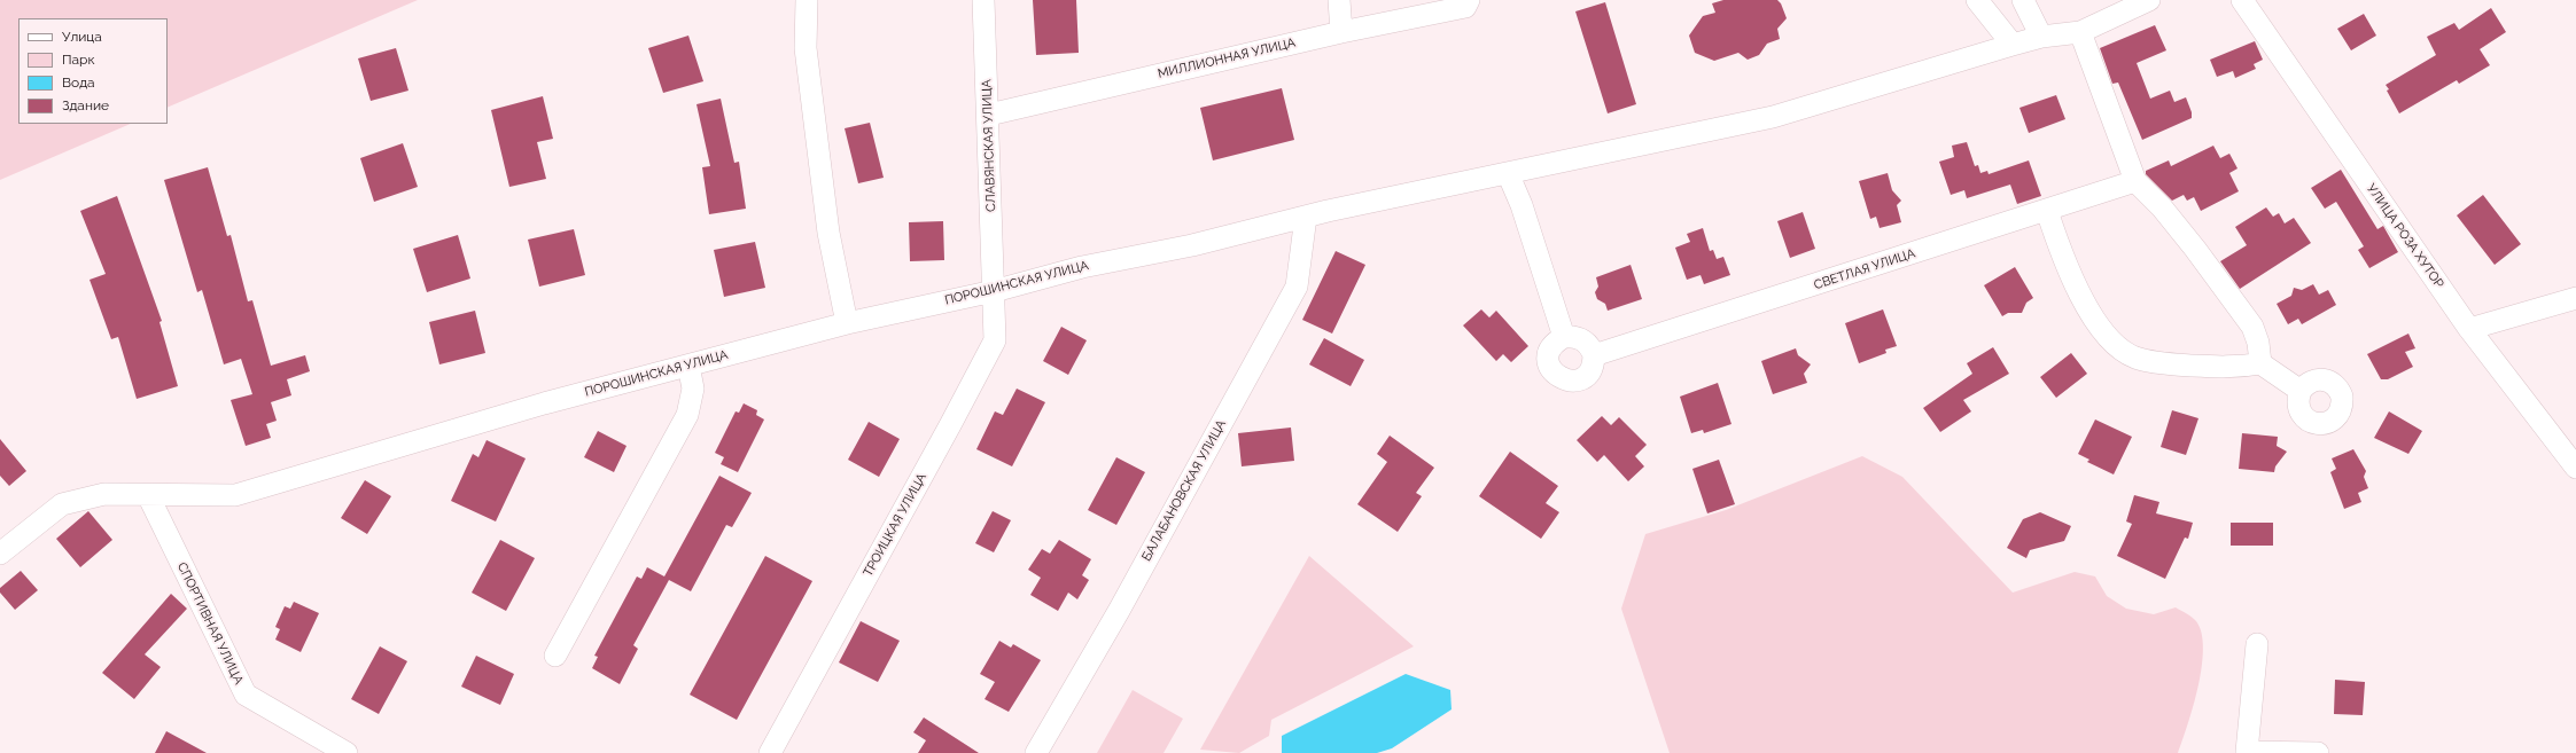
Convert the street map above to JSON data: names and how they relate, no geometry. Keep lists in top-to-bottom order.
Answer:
{
  "streets": {
    "street": [
      "МИЛЛИОННАЯ УЛИЦА",
      "СЛАВЯНСКАЯ УЛИЦА",
      "УЛИЦА РОЗА ХУТОР",
      "СВЕТЛАЯ УЛИЦА",
      "ПОРОШИНСКАЯ УЛИЦА",
      "БАЛАБАНОВСКАЯ УЛИЦА",
      "ТРОИЦКАЯ УЛИЦА",
      "СПОРТИВНАЯ УЛИЦА"
    ]
  },
  "crossings": [
    ["МИЛЛИОННАЯ УЛИЦА", "СЛАВЯНСКАЯ УЛИЦА"],
    ["СЛАВЯНСКАЯ УЛИЦА", "ПОРОШИНСКАЯ УЛИЦА"],
    ["СЛАВЯНСКАЯ УЛИЦА", "ТРОИЦКАЯ УЛИЦА"],
    ["ПОРОШИНСКАЯ УЛИЦА", "БАЛАБАНОВСКАЯ УЛИЦА"],
    ["ПОРОШИНСКАЯ УЛИЦА", "ТРОИЦКАЯ УЛИЦА"],
    ["ПОРОШИНСКАЯ УЛИЦА", "СПОРТИВНАЯ УЛИЦА"]
  ],
  "legend": [
    "Улица",
    "Парк",
    "Вода",
    "Здание"
  ]
}
